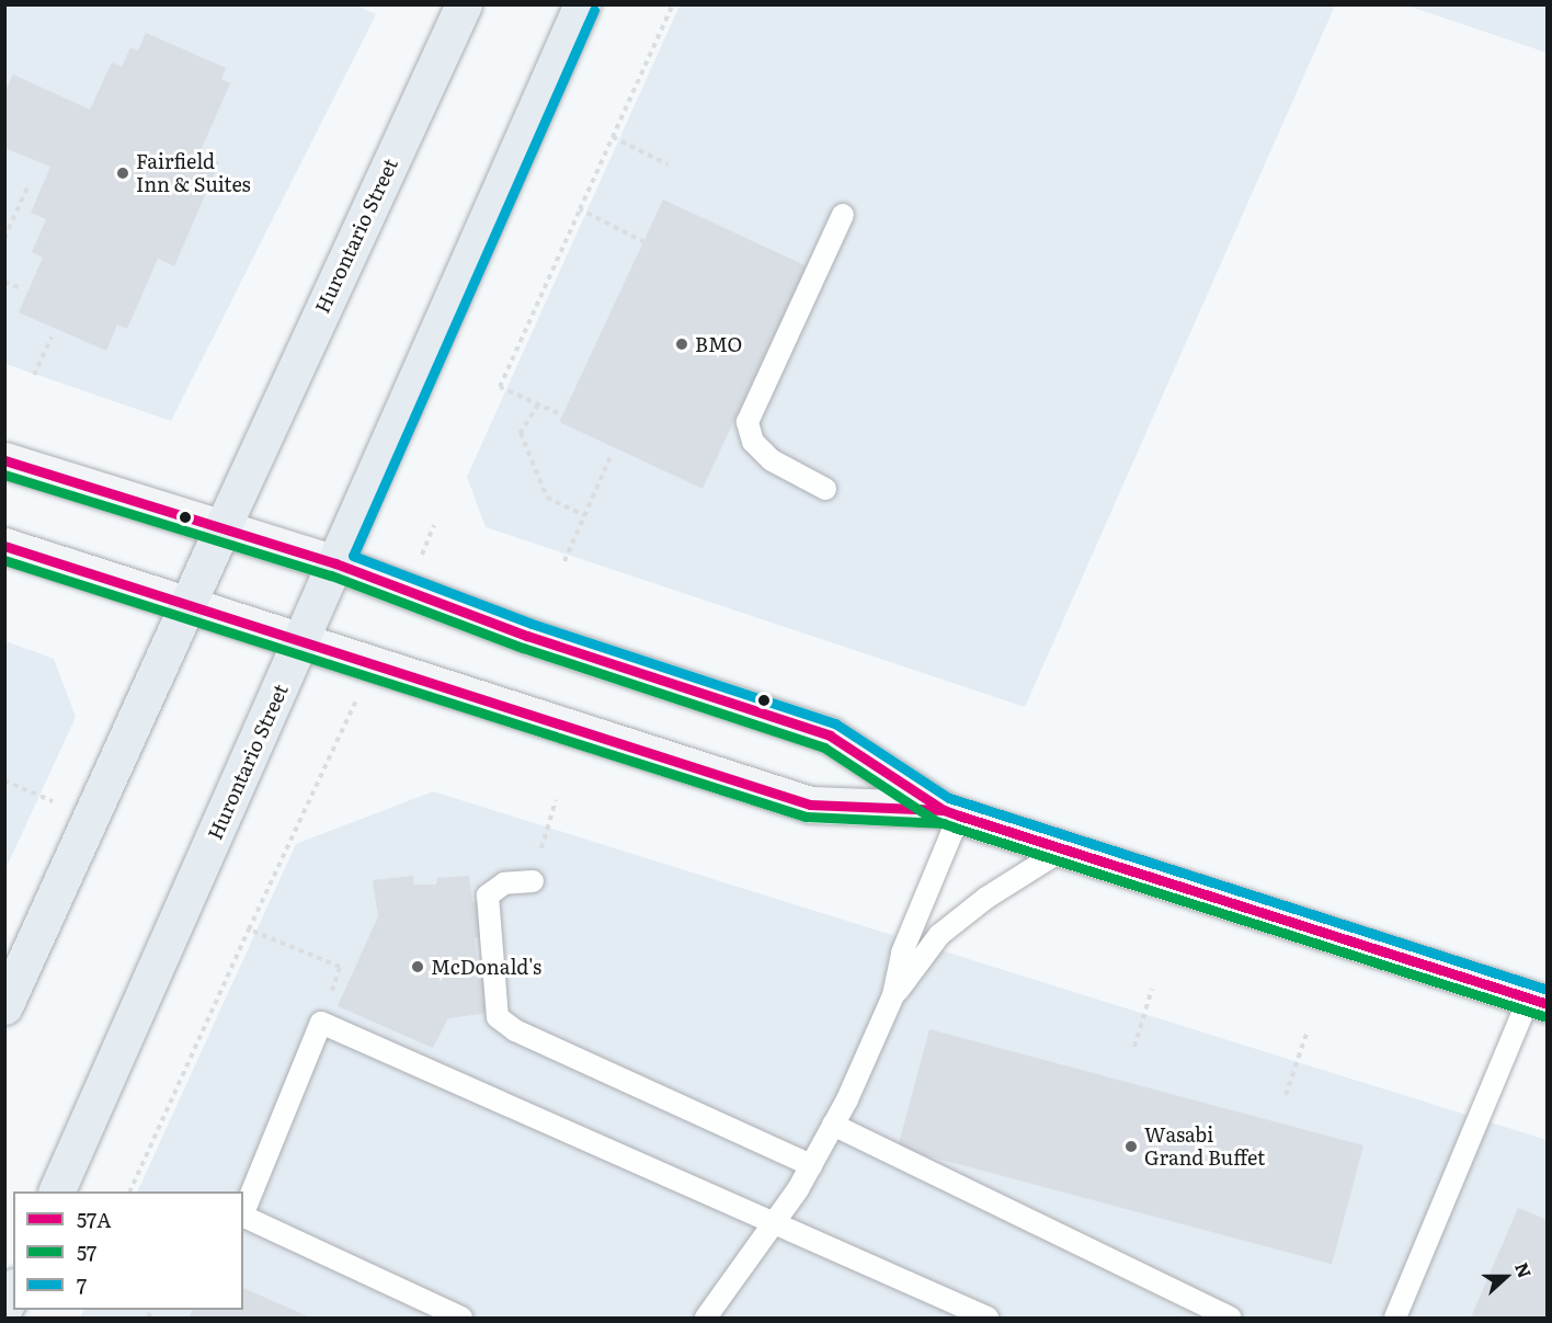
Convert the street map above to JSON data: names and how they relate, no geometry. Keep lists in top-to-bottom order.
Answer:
{
  "streets": {
    "main road": ["Hurontario Street"]
  },
  "places": [
    "Fairfield Inn & Suites",
    "BMO",
    "McDonald's",
    "Wasabi Grand Buffet"
  ],
  "lines": ["transit line 7", "transit line 57A", "transit line 57"],
  "legend": ["57A", "57", "7"],
  "north": "right"
}
